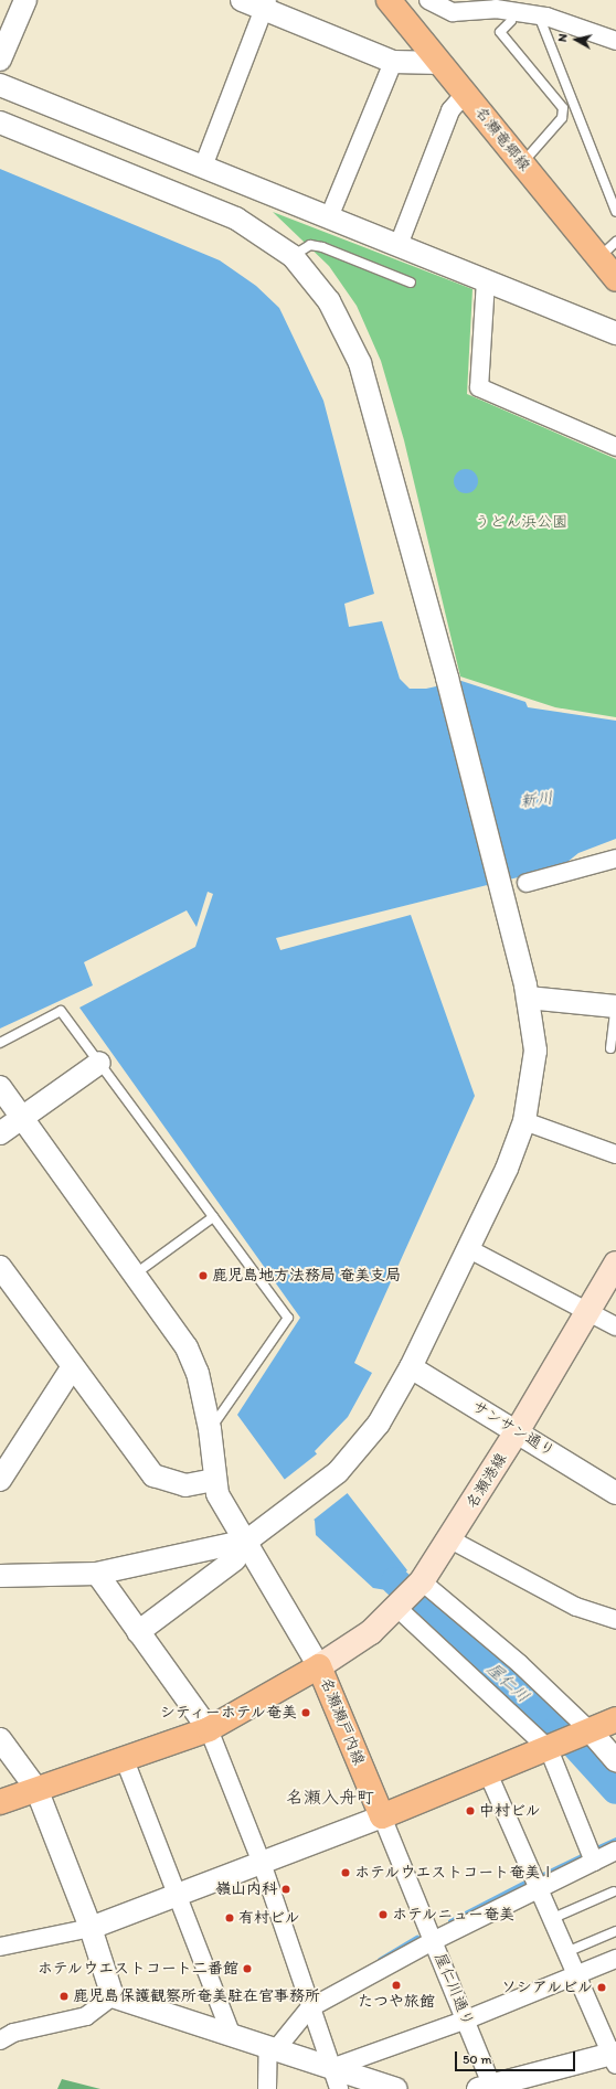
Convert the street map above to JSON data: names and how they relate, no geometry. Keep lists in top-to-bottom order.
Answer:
{
  "streets": {
    "main road": ["名瀬竜郷線", "名瀬港線", "名瀬瀬戸内線"],
    "street": ["サンサン通り", "屋仁川通り"]
  },
  "crossings": [
    ["サンサン通り", "名瀬港線"],
    ["名瀬港線", "名瀬瀬戸内線"],
    ["名瀬瀬戸内線", "屋仁川通り"]
  ],
  "districts": ["名瀬入舟町"],
  "water": ["新川", "屋仁川"],
  "parks": ["うどん浜公園"],
  "places": [
    "鹿児島地方法務局 奄美支局",
    "シティーホテル奄美",
    "中村ビル",
    "ホテルウエストコート奄美Ⅰ",
    "嶺山内科",
    "ホテルニュー奄美",
    "有村ビル",
    "ホテルウエストコート二番館",
    "たつや旅館",
    "ソシアルビル",
    "鹿児島保護観察所奄美駐在官事務所"
  ],
  "scale_bar": "50 m",
  "north": "left"
}
